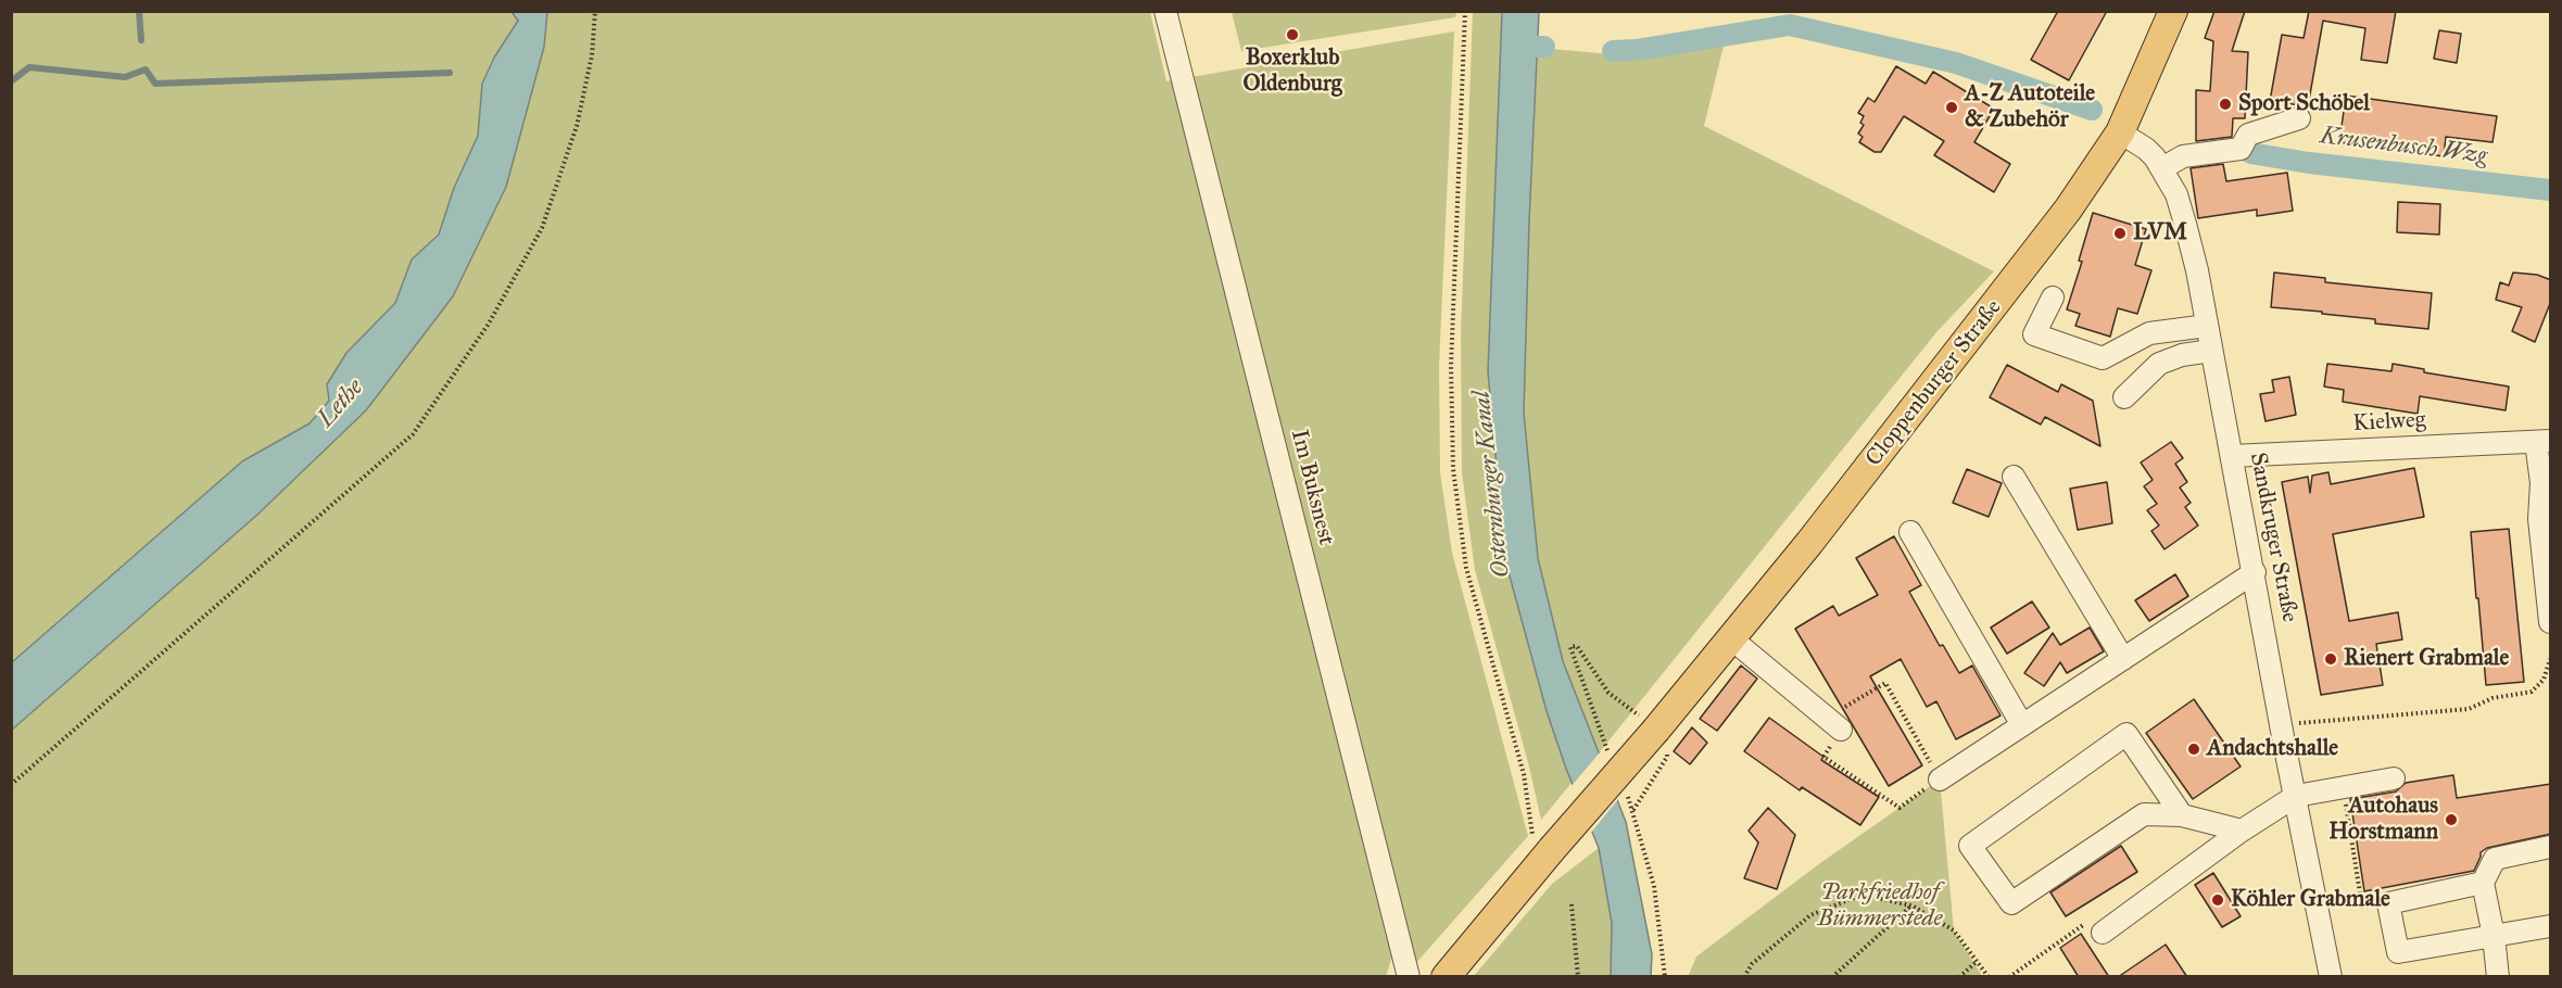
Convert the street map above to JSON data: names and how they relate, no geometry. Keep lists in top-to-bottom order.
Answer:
{
  "streets": {
    "main road": ["Cloppenburger Straße"],
    "street": ["Kielweg", "Im Buksnest", "Sandkruger Straße"]
  },
  "crossings": [
    ["Cloppenburger Straße", "Sandkruger Straße"],
    ["Kielweg", "Sandkruger Straße"]
  ],
  "water": ["Krusenbusch Wzg", "Lethe", "Osternburger Kanal"],
  "parks": ["Parkfriedhof Bümmerstede"],
  "places": [
    "Boxerklub Oldenburg",
    "Sport Schöbel",
    "A-Z Autoteile & Zubehör",
    "LVM",
    "Rienert Grabmale",
    "Andachtshalle",
    "Autohaus Horstmann",
    "Köhler Grabmale"
  ]
}
